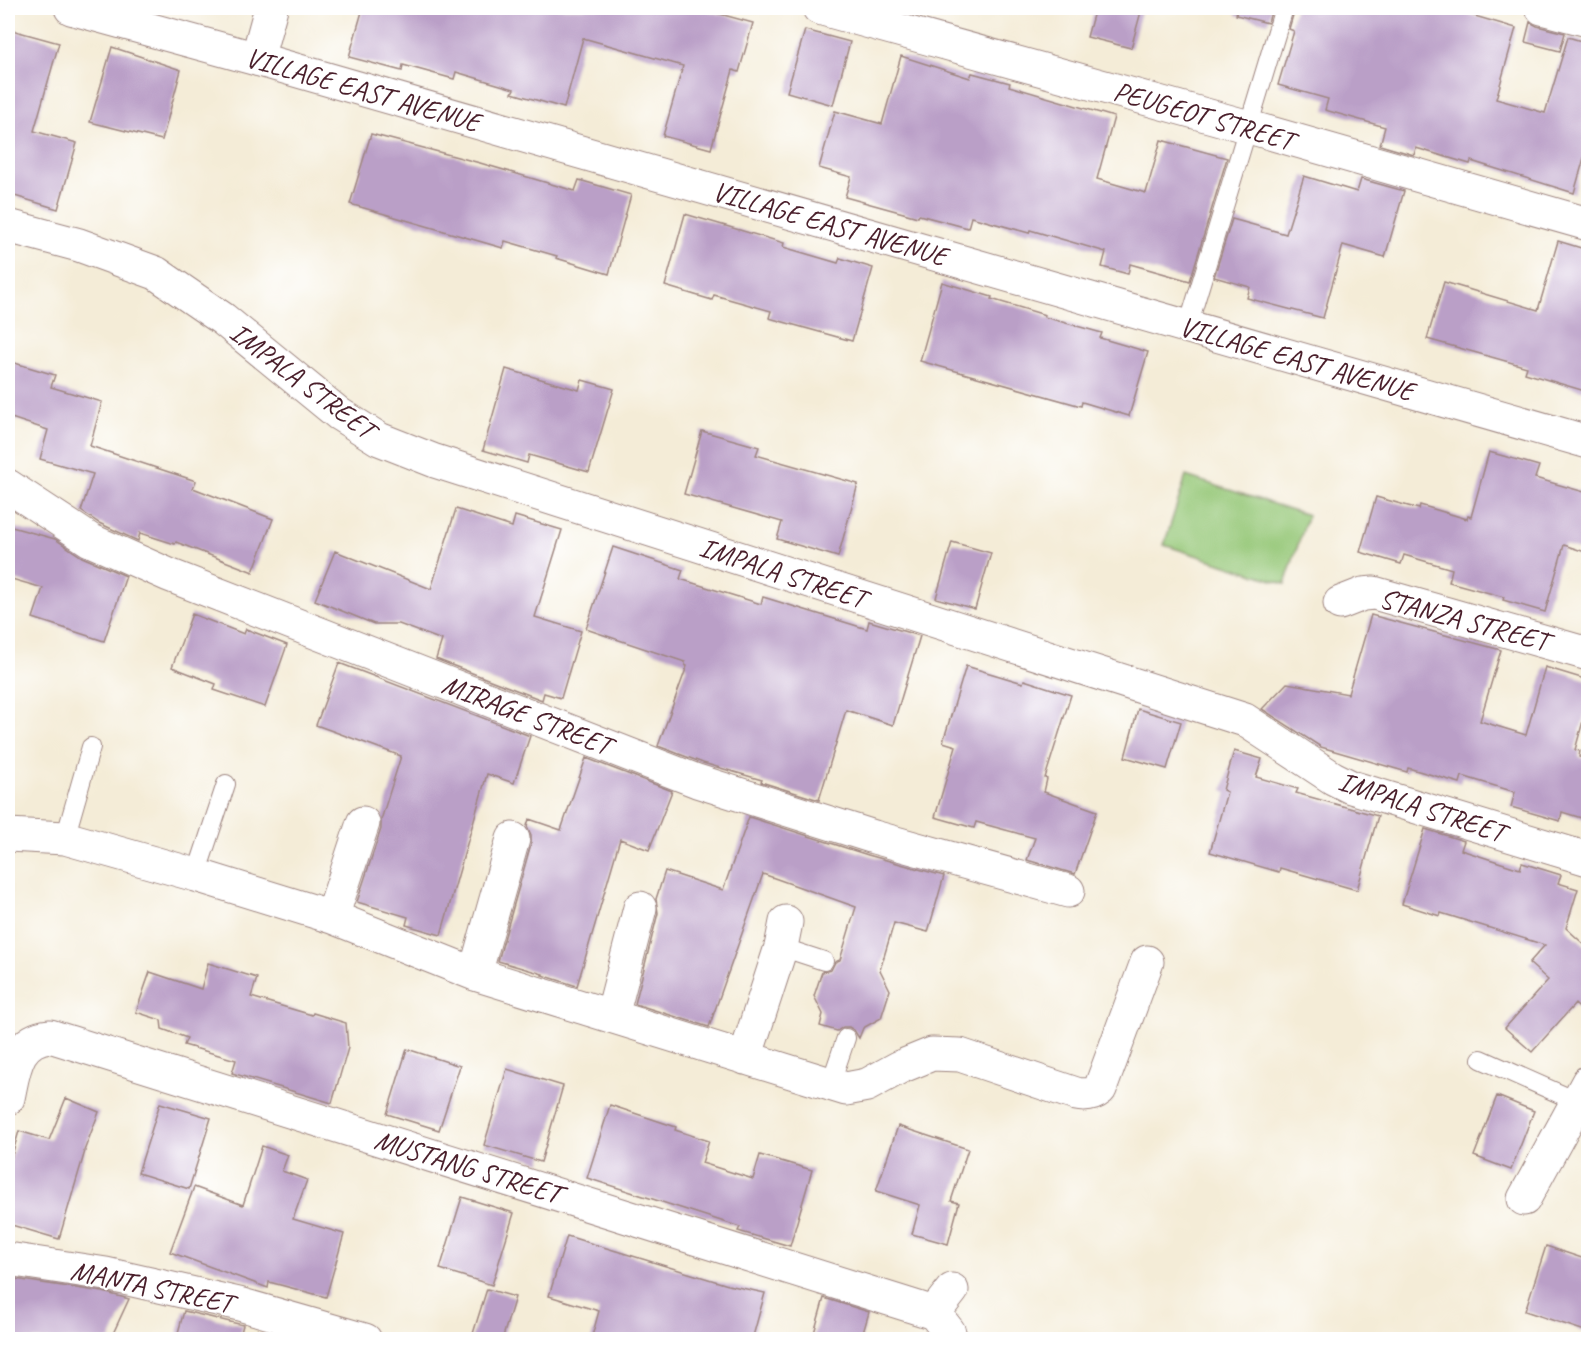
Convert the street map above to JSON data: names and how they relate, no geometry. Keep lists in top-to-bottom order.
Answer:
{
  "streets": {
    "street": [
      "VILLAGE EAST AVENUE",
      "PEUGEOT STREET",
      "IMPALA STREET",
      "STANZA STREET",
      "MIRAGE STREET",
      "MUSTANG STREET",
      "MANTA STREET"
    ]
  }
}
